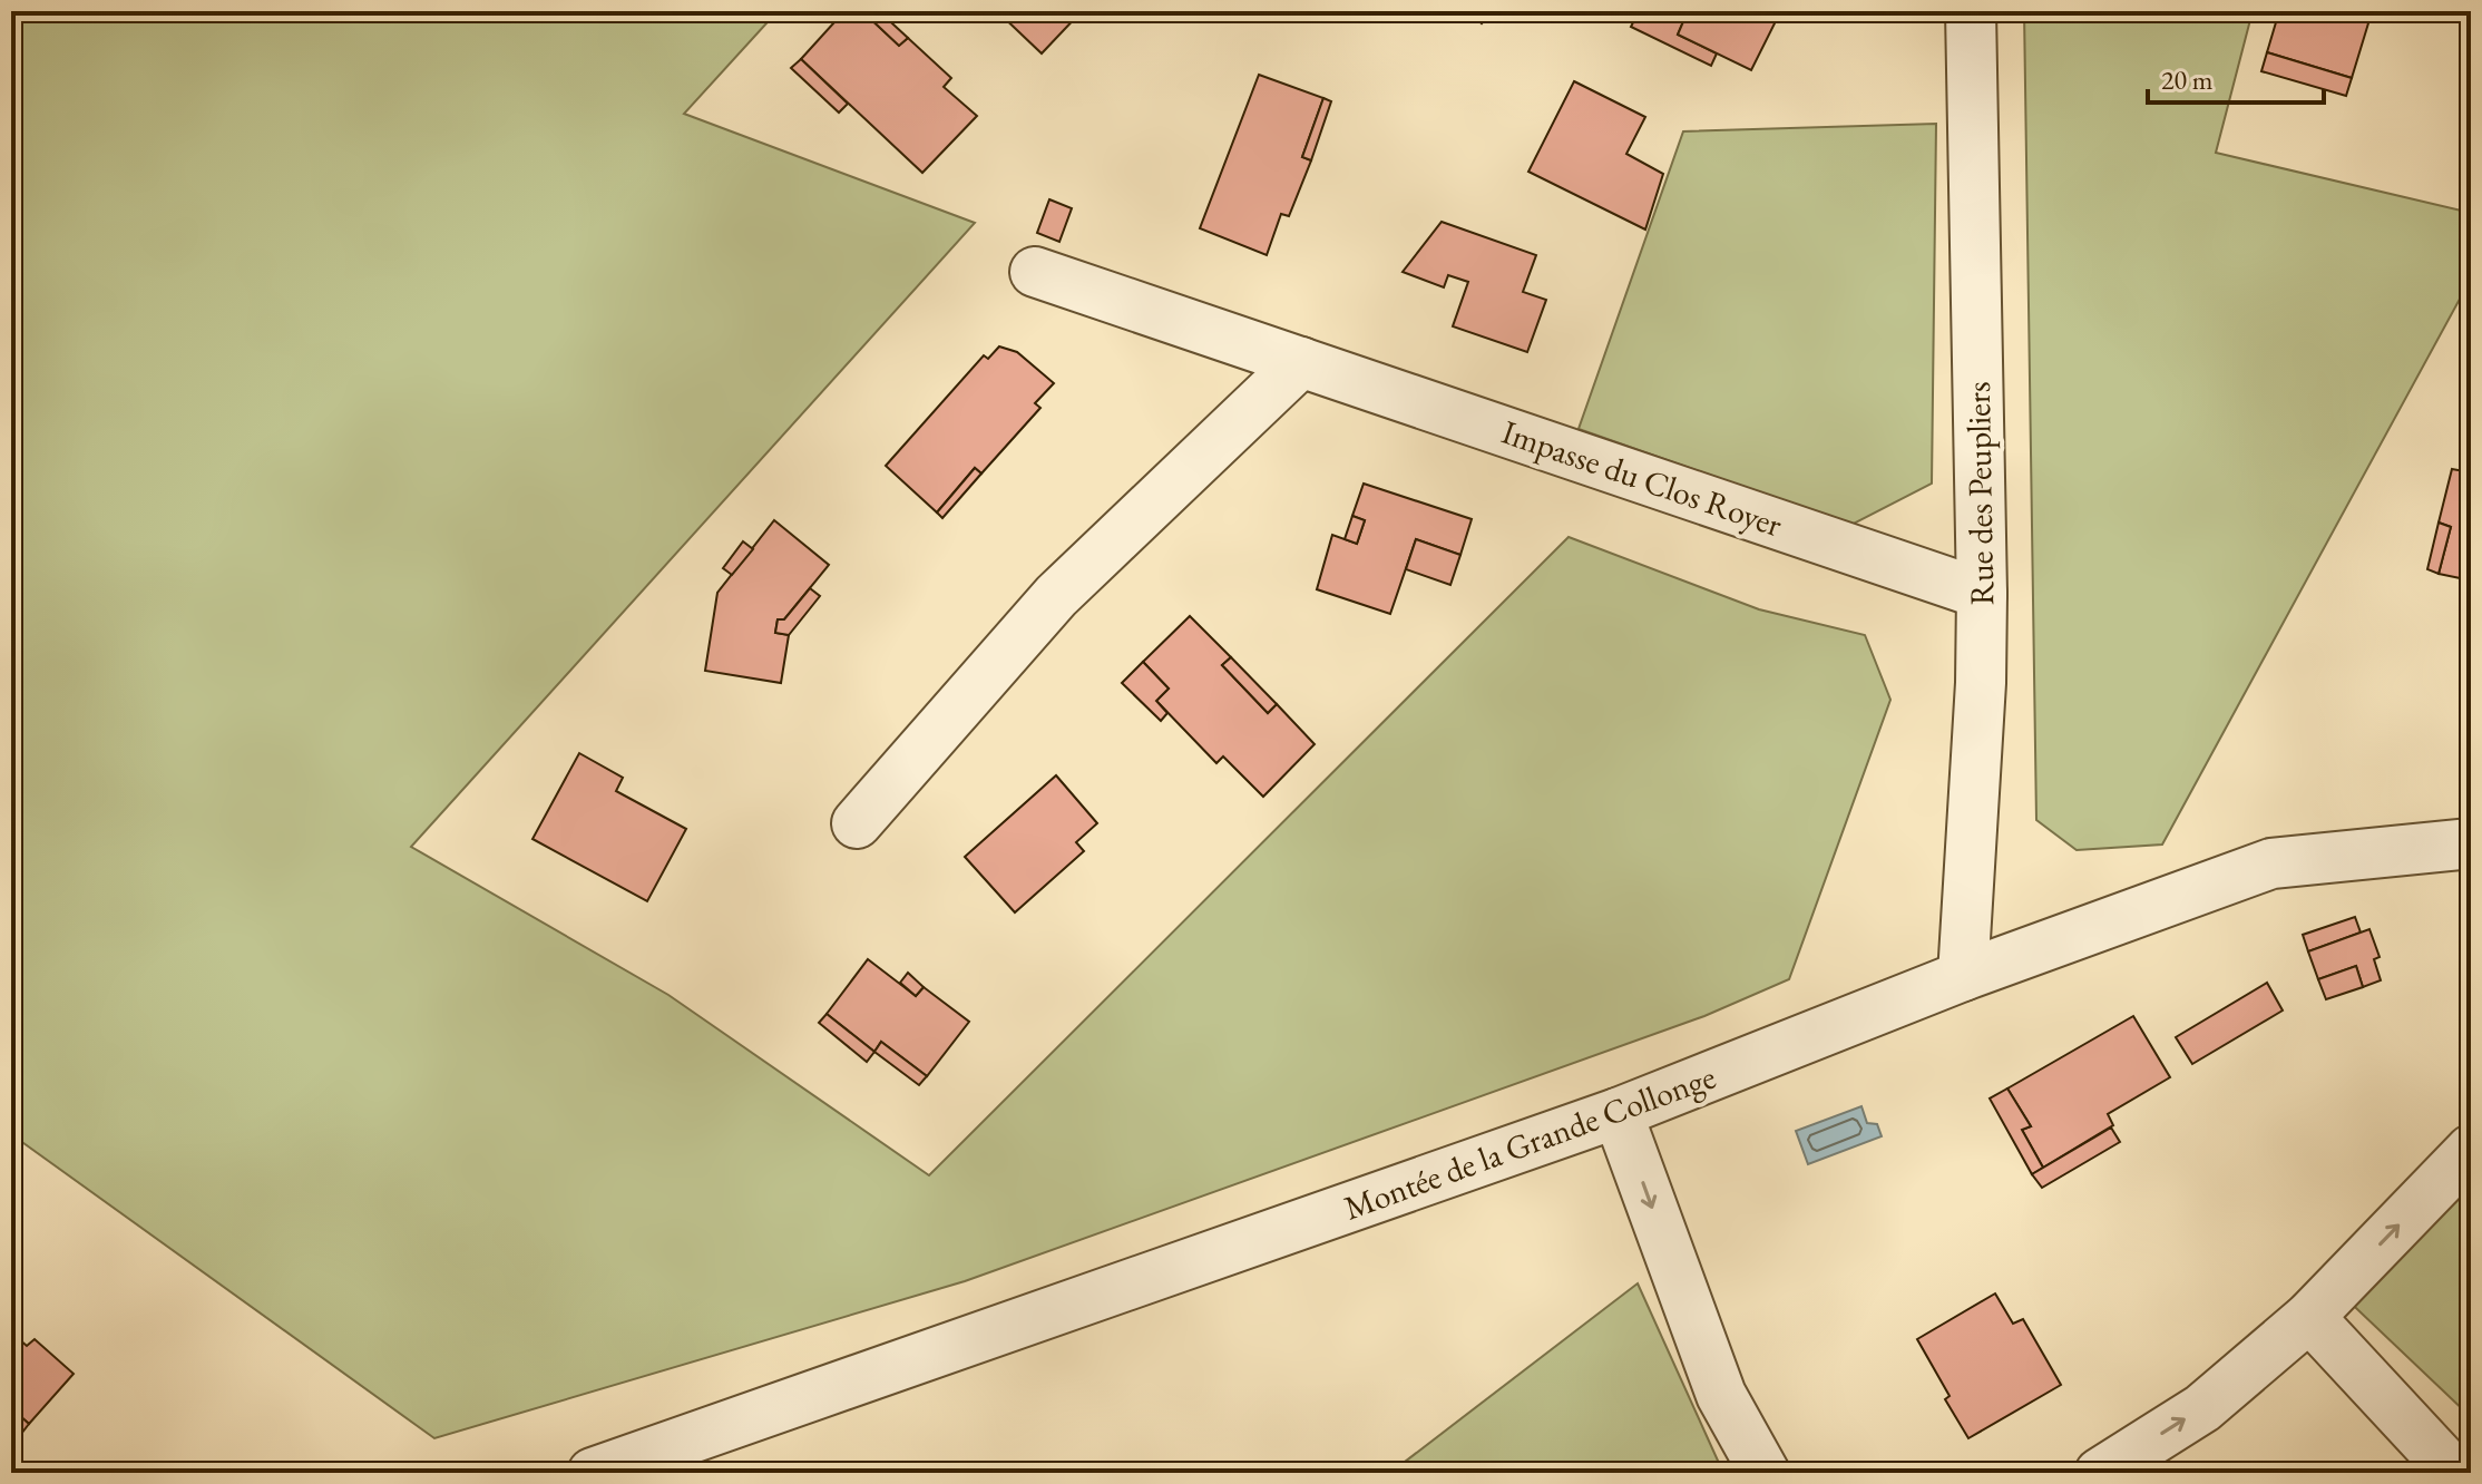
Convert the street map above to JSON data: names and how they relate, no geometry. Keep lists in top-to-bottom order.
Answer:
{
  "streets": {
    "street": ["Impasse du Clos Royer", "Rue des Peupliers", "Montée de la Grande Collonge"]
  },
  "crossings": [
    ["Impasse du Clos Royer", "Rue des Peupliers"],
    ["Rue des Peupliers", "Montée de la Grande Collonge"]
  ],
  "scale_bar": "20 m"
}
